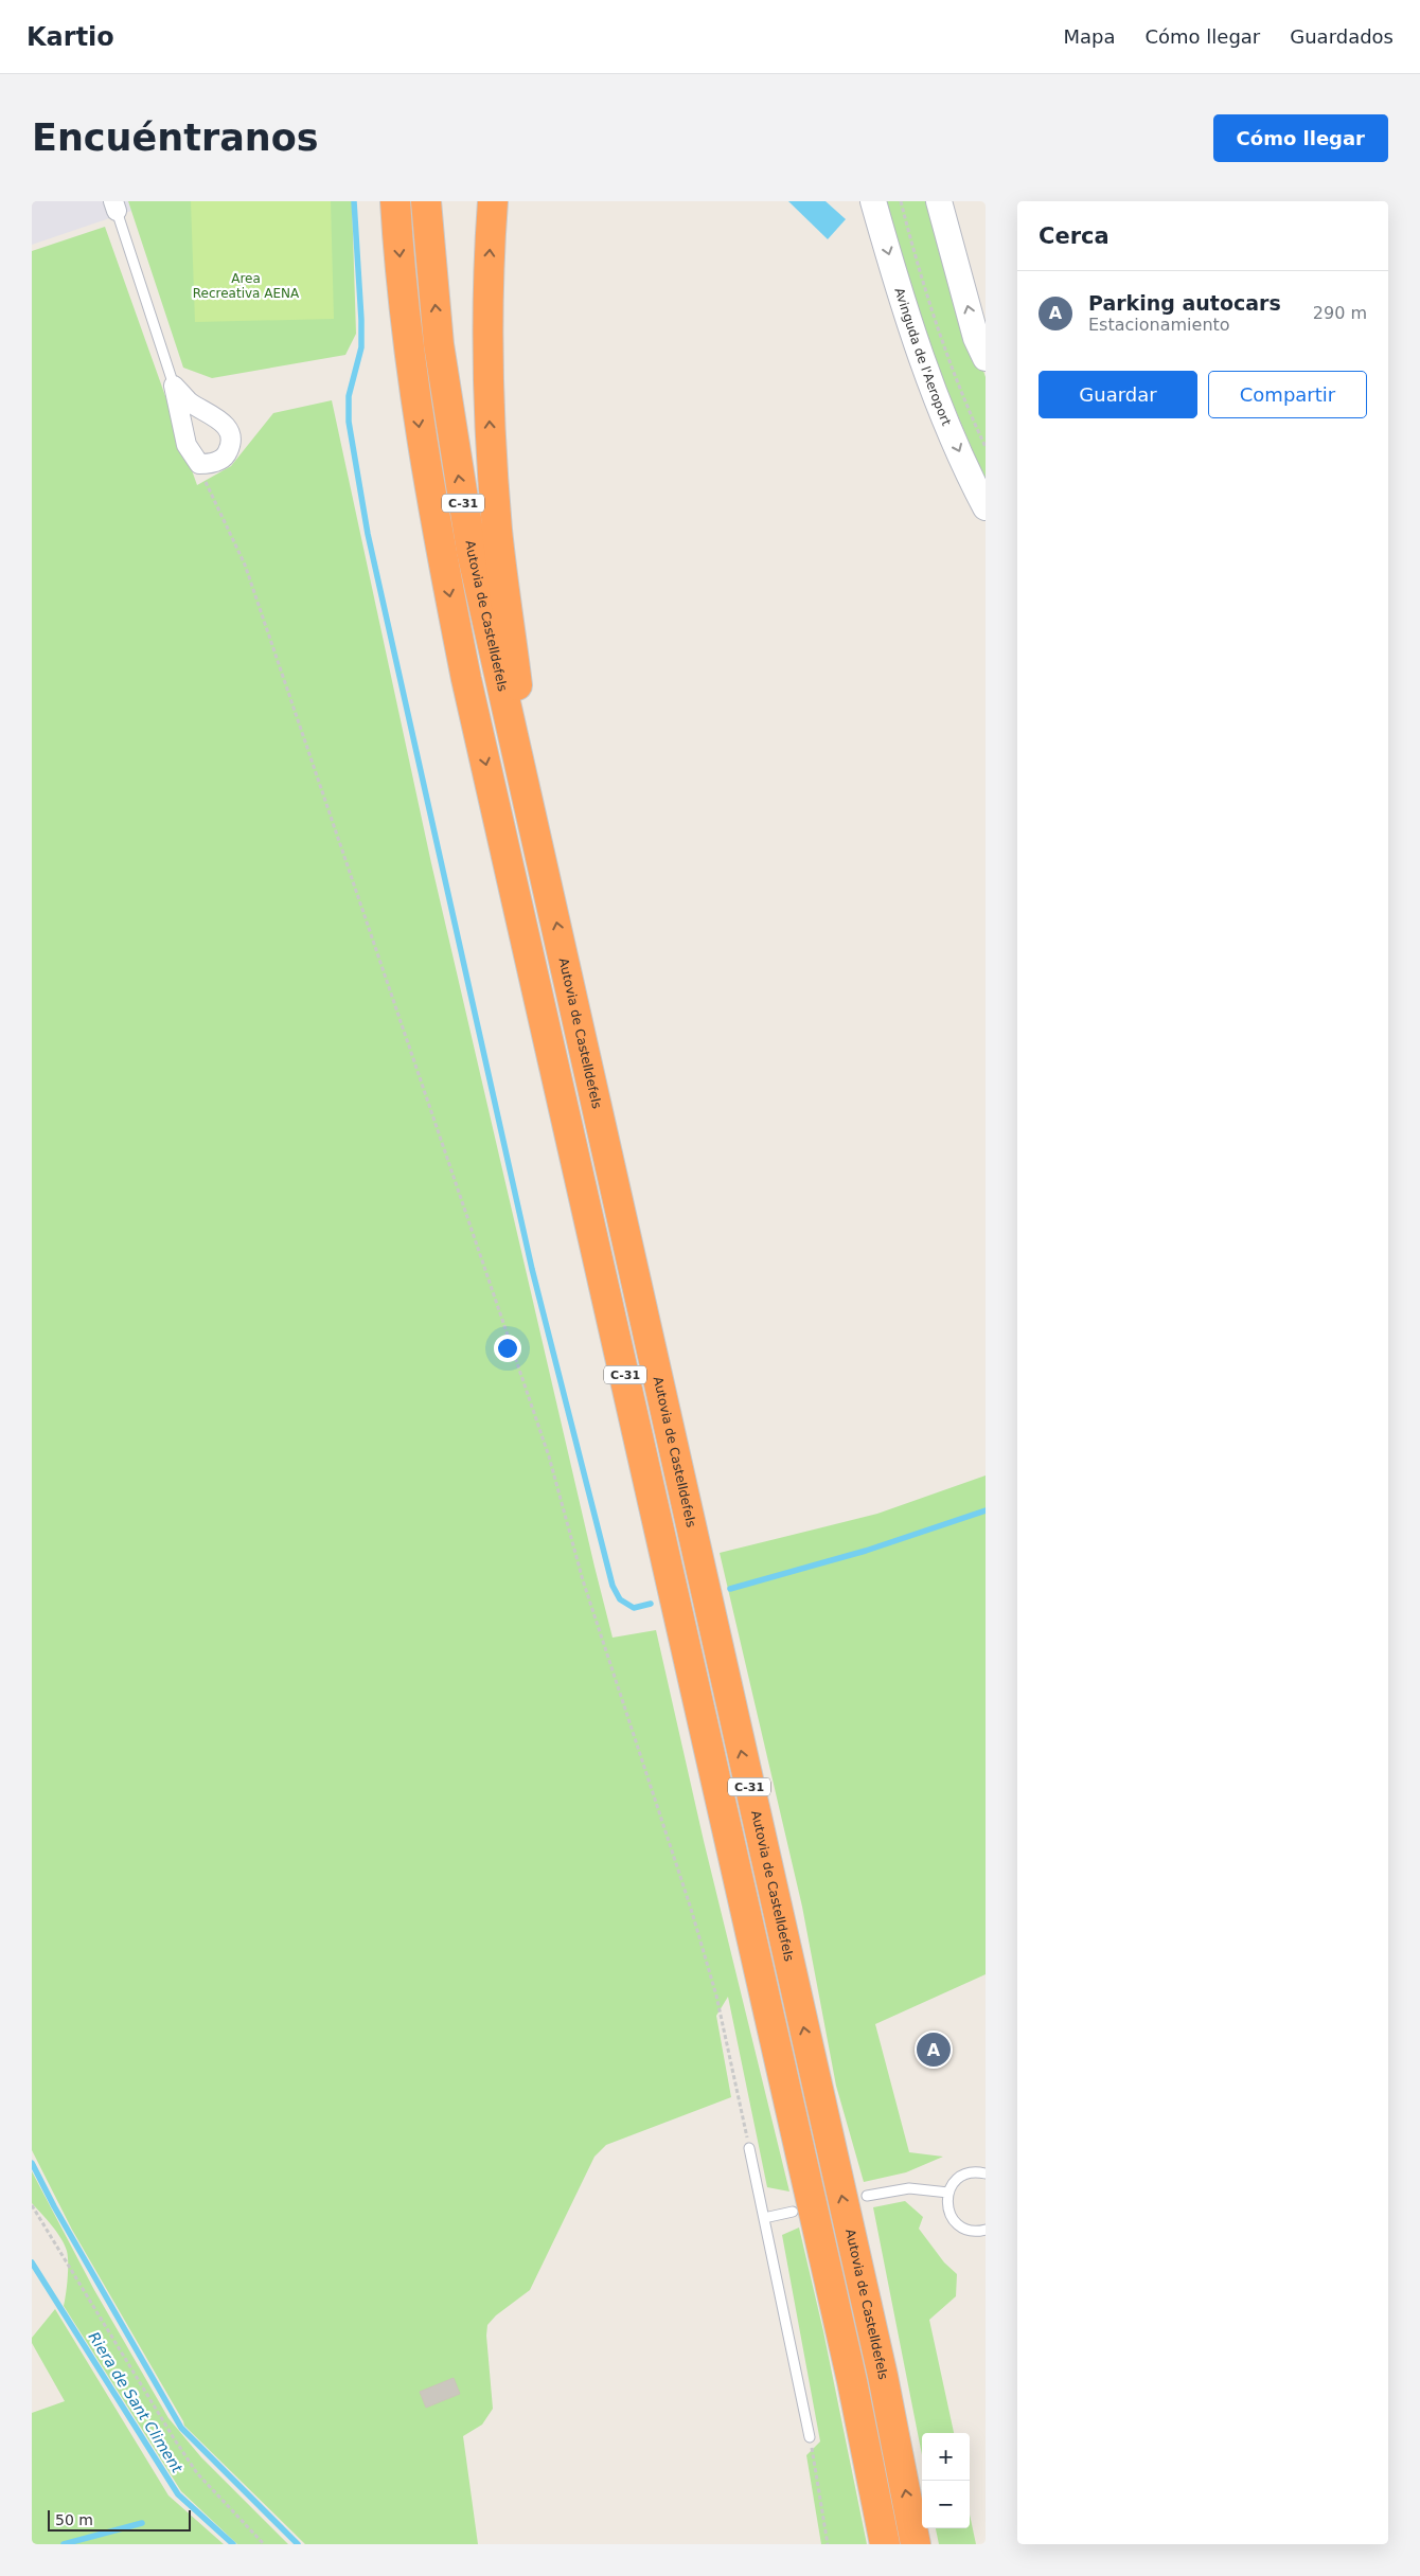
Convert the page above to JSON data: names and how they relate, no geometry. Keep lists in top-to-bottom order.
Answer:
{
  "streets": {
    "highway": ["C-31", "Autovia de Castelldefels"],
    "street": ["Avinguda de l'Aeroport"]
  },
  "water": ["Riera de Sant Climent"],
  "parks": ["Area Recreativa AENA"],
  "scale_bar": "50 m",
  "page": {
    "header": "Kartio",
    "nav": ["Mapa", "Cómo llegar", "Guardados"],
    "buttons": [
      "Cómo llegar",
      ["Guardar", "Compartir"]
    ],
    "title": "Encuéntranos",
    "heading": "Cerca",
    "list": [
      {
        "mark": "A",
        "name": "Parking autocars",
        "note": "Estacionamiento",
        "value": "290 m"
      }
    ],
    "pins": "A",
    "map_buttons": ["+", "−"],
    "scale": "50 m"
  }
}
